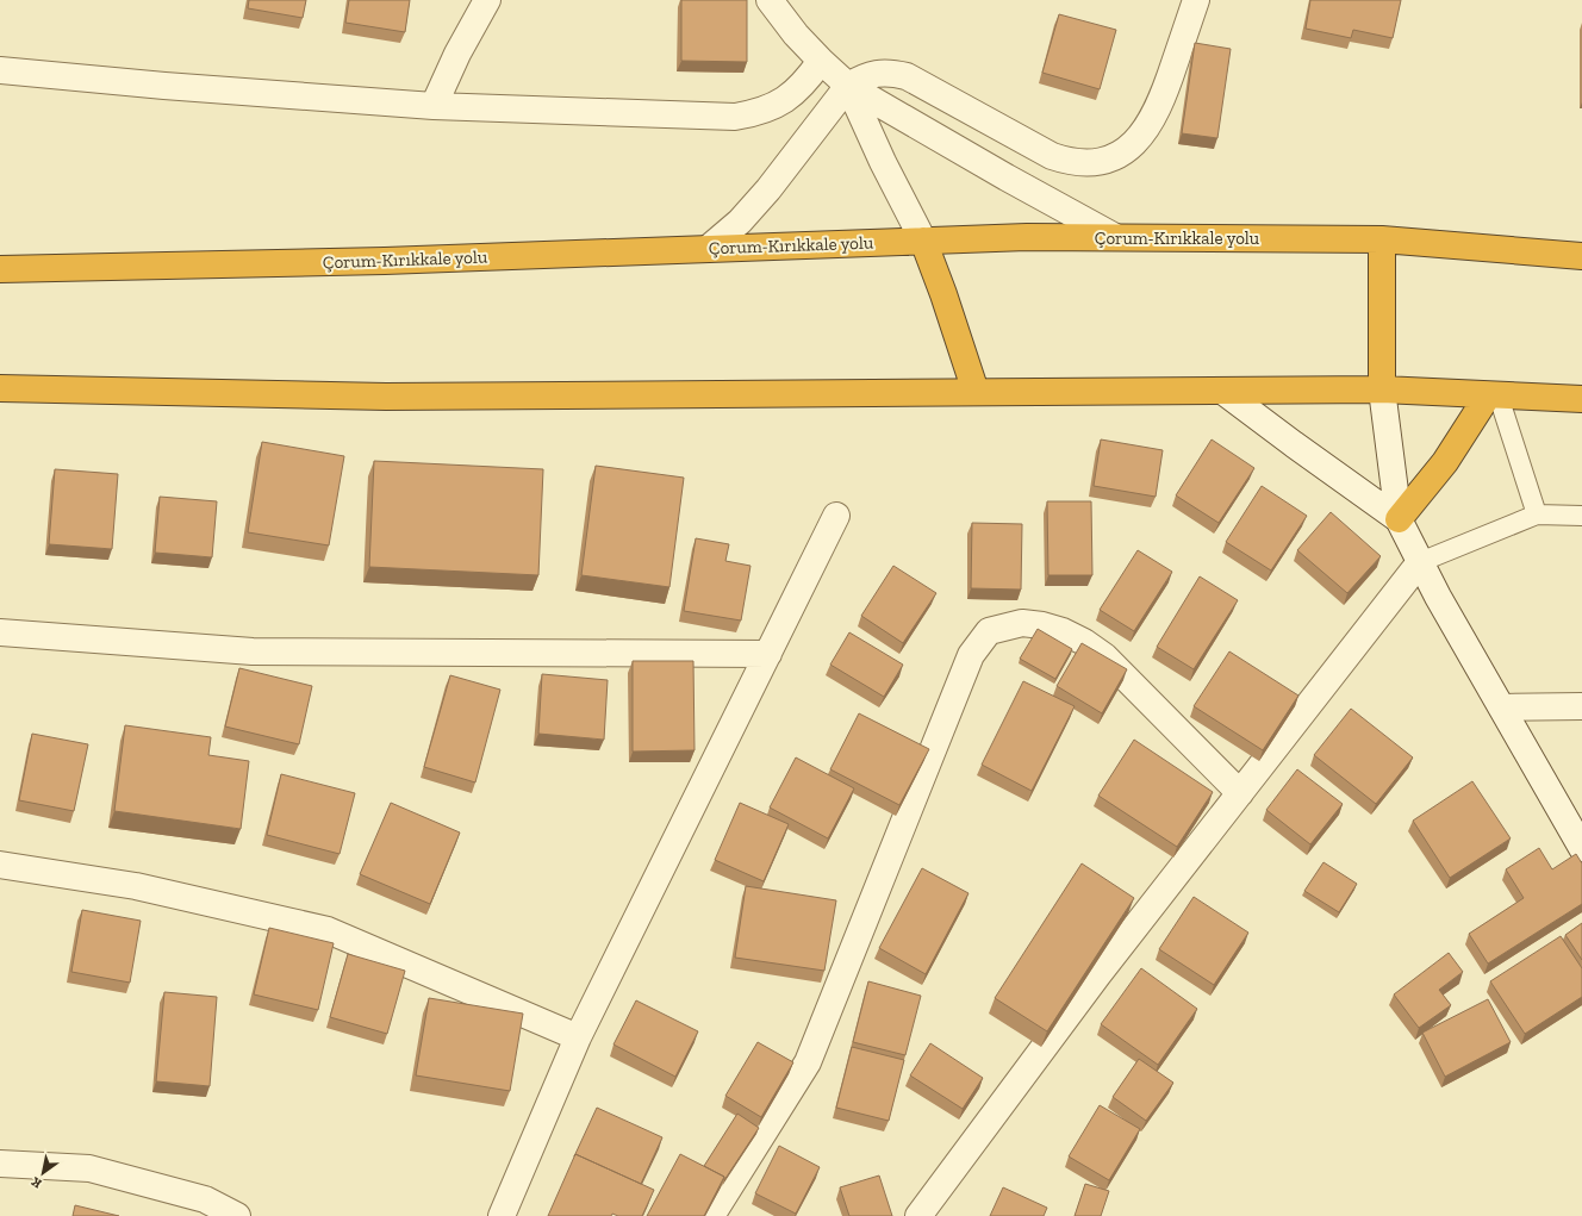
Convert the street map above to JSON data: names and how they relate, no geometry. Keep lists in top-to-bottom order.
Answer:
{
  "streets": {
    "highway": ["Çorum-Kırıkkale yolu"]
  },
  "north": "bottom left"
}
